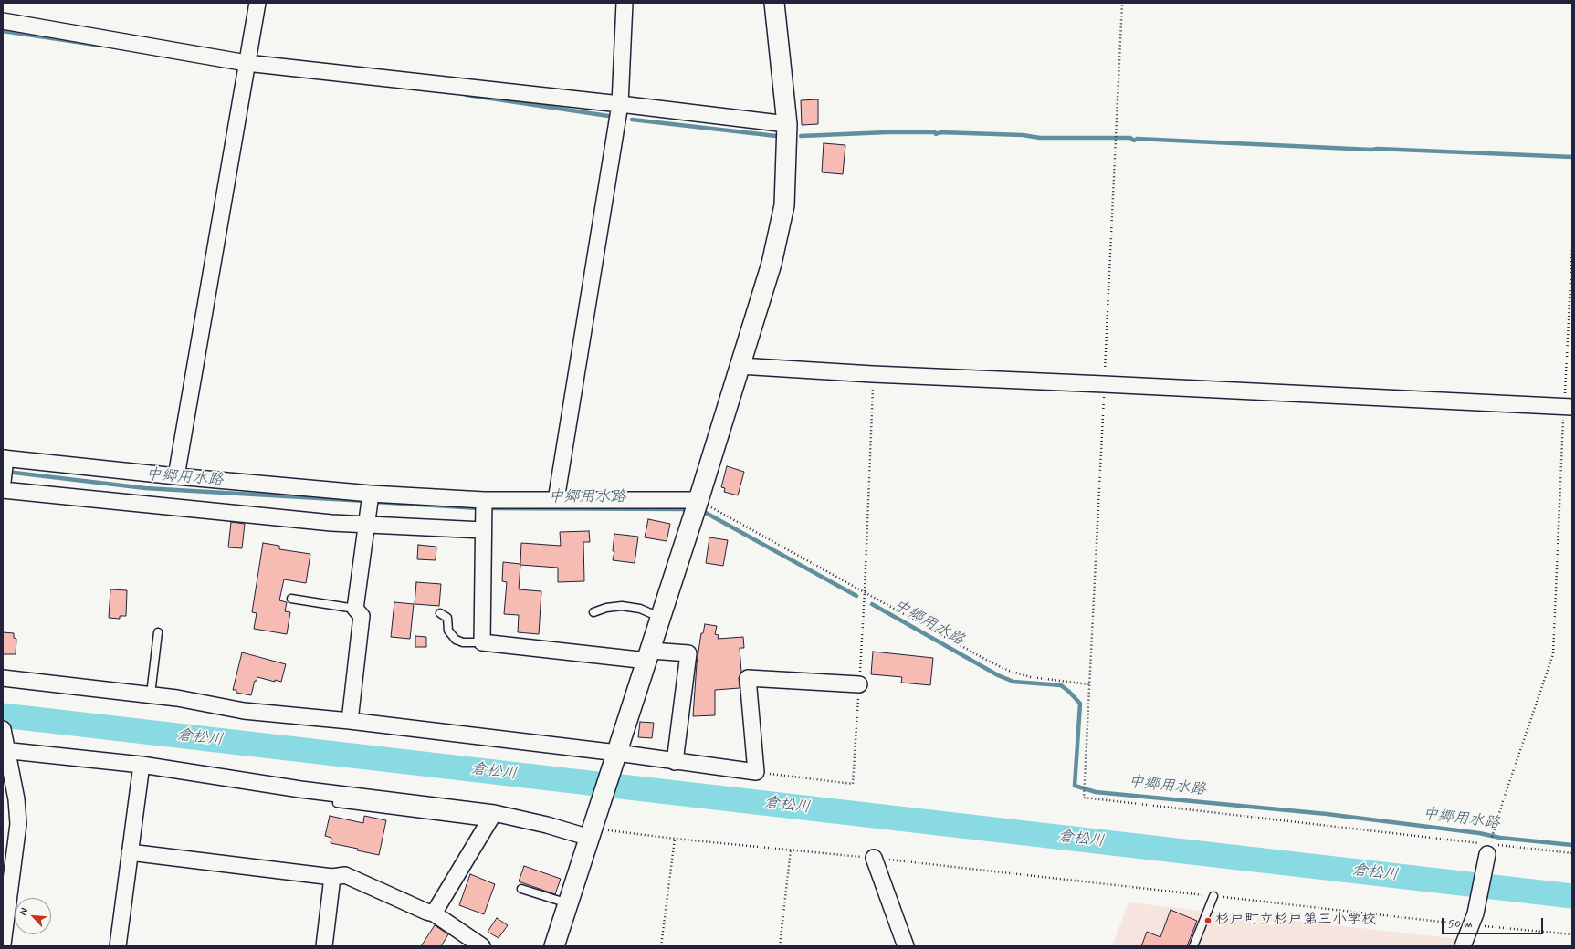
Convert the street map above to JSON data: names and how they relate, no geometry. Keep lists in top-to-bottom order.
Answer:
{
  "water": ["中郷用水路", "倉松川"],
  "places": ["杉戸町立杉戸第三小学校"],
  "scale_bar": "50 m",
  "north": "top left"
}
